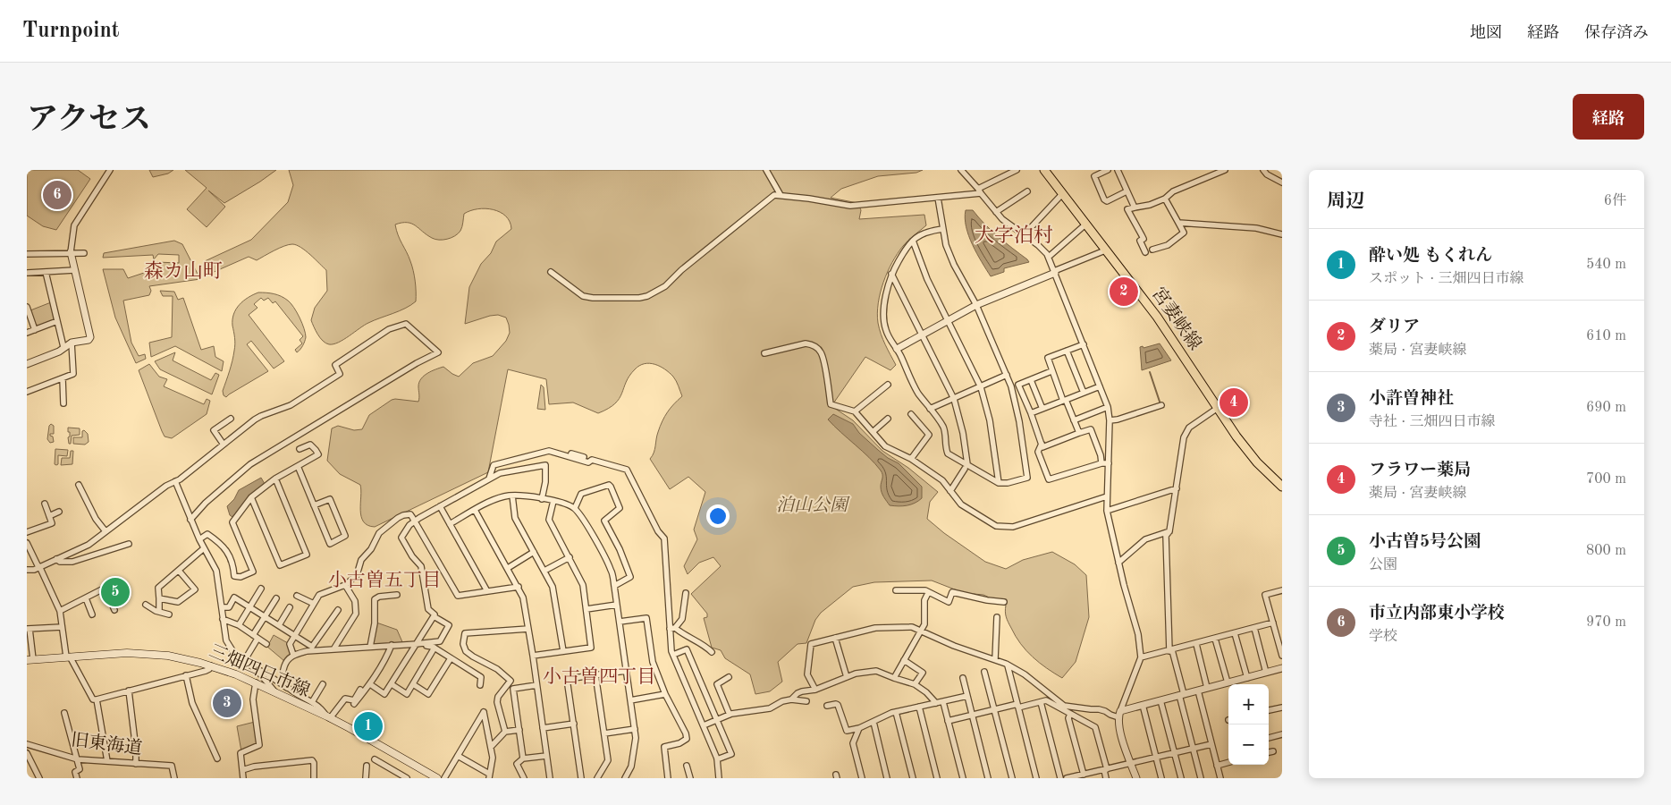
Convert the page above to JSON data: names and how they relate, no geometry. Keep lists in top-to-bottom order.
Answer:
{
  "streets": {
    "main road": ["宮妻峡線", "三畑四日市線"],
    "street": ["旧東海道"]
  },
  "districts": [
    "大字泊村",
    "森カ山町",
    "小古曽五丁目",
    "小古曽四丁目"
  ],
  "parks": ["泊山公園"],
  "page": {
    "header": "Turnpoint",
    "nav": ["地図", "経路", "保存済み"],
    "title": "アクセス",
    "buttons": "経路",
    "heading": ["周辺", "6件"],
    "pins": [
      "6",
      "2",
      "4",
      "5",
      "3",
      "1"
    ],
    "list": [
      {
        "mark": "1",
        "name": "酔い処 もくれん",
        "note": "スポット · 三畑四日市線",
        "value": "540 m"
      },
      {
        "mark": "2",
        "name": "ダリア",
        "note": "薬局 · 宮妻峡線",
        "value": "610 m"
      },
      {
        "mark": "3",
        "name": "小許曽神社",
        "note": "寺社 · 三畑四日市線",
        "value": "690 m"
      },
      {
        "mark": "4",
        "name": "フラワー薬局",
        "note": "薬局 · 宮妻峡線",
        "value": "700 m"
      },
      {
        "mark": "5",
        "name": "小古曽5号公園",
        "note": "公園",
        "value": "800 m"
      },
      {
        "mark": "6",
        "name": "市立内部東小学校",
        "note": "学校",
        "value": "970 m"
      }
    ],
    "map_buttons": ["+", "−"]
  }
}
